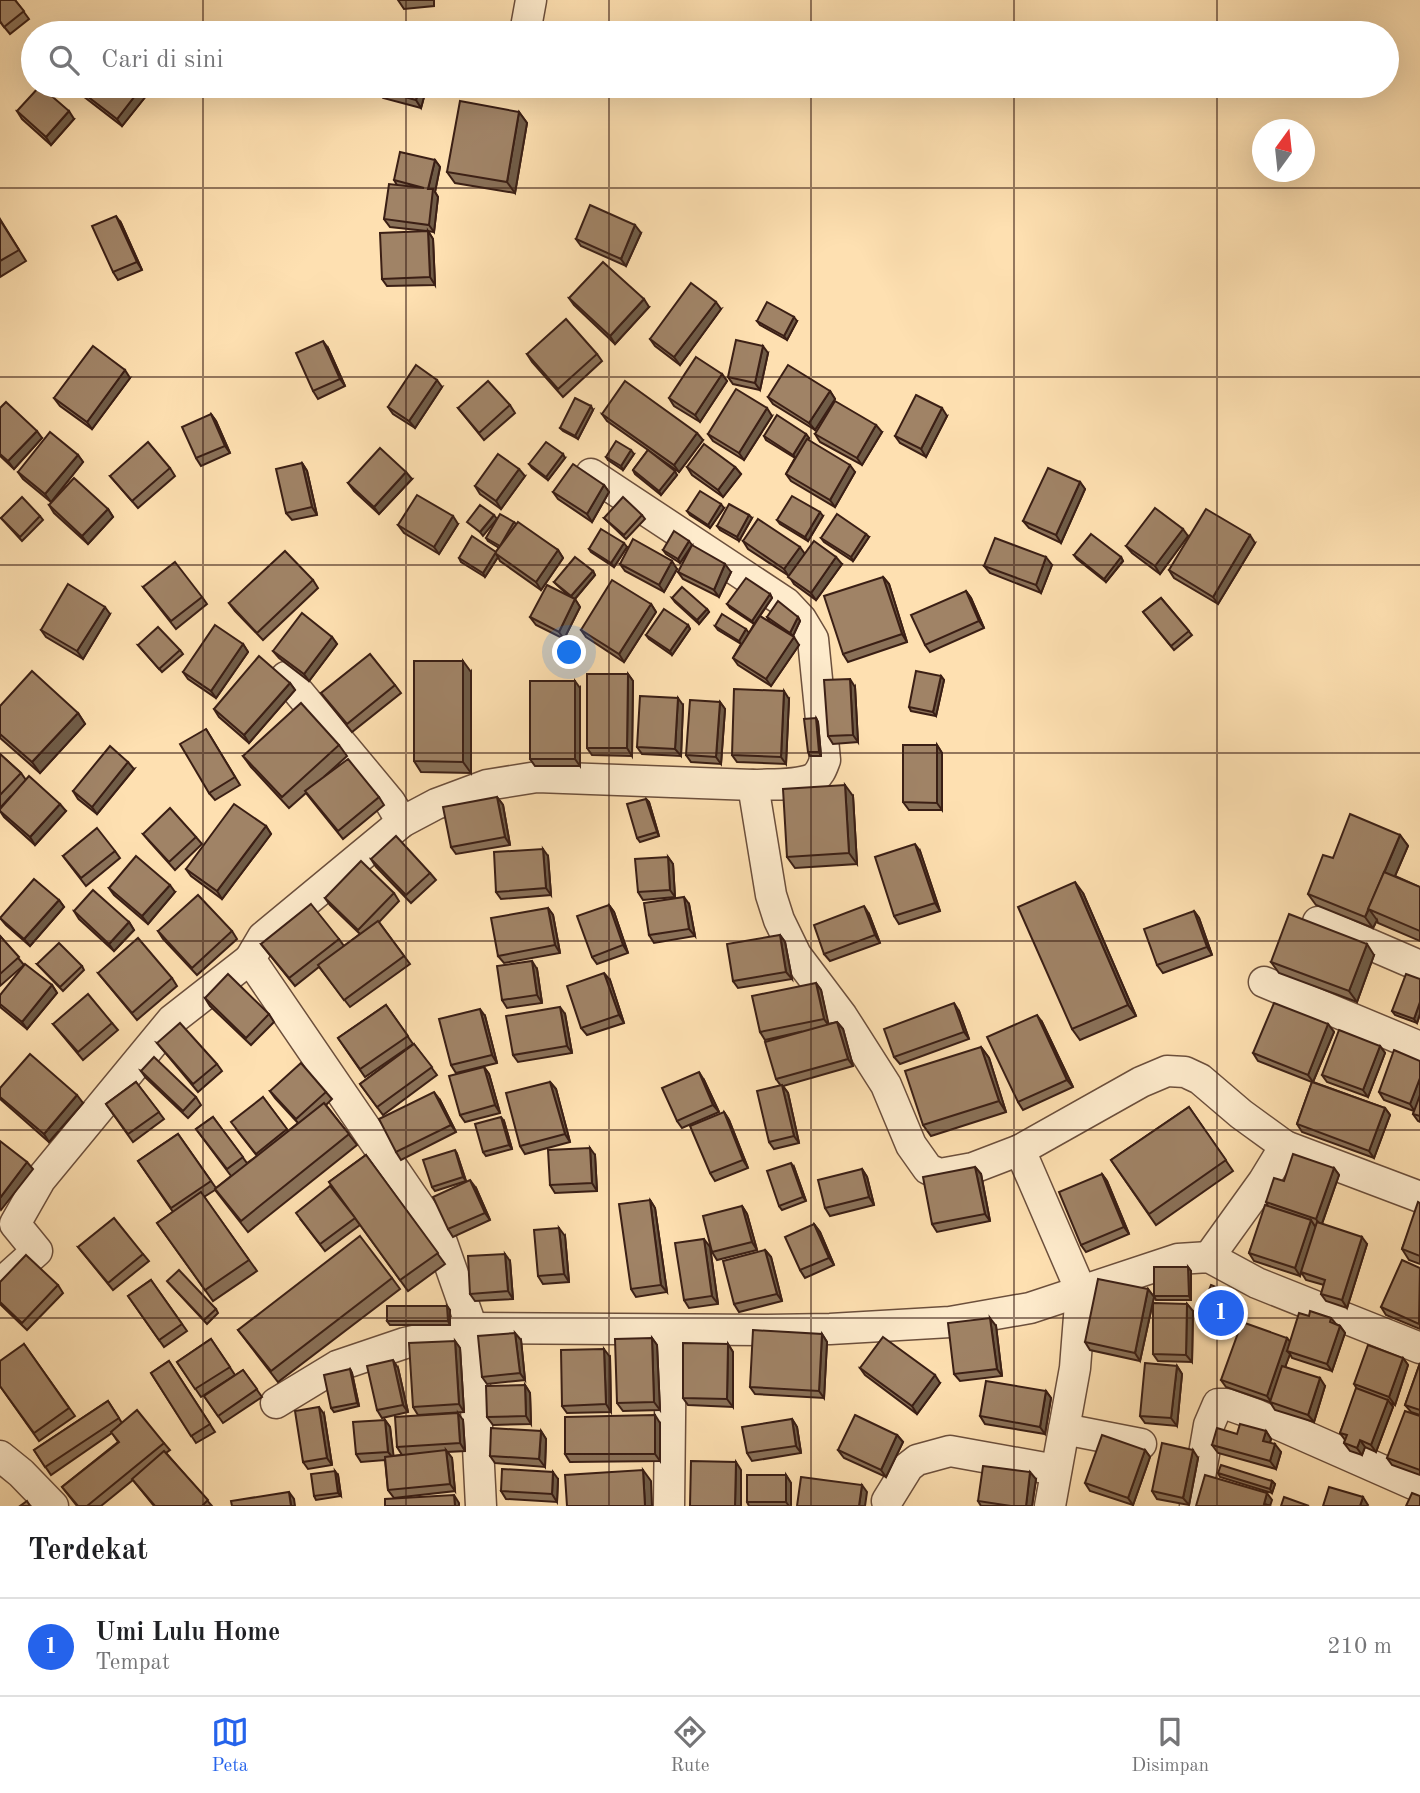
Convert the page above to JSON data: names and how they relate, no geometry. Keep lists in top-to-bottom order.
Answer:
{
  "north": "top",
  "page": {
    "search": "Cari di sini",
    "pins": "1",
    "heading": "Terdekat",
    "list": [
      {
        "mark": "1",
        "name": "Umi Lulu Home",
        "note": "Tempat",
        "value": "210 m"
      }
    ],
    "nav": ["Peta", "Rute", "Disimpan"]
  }
}
